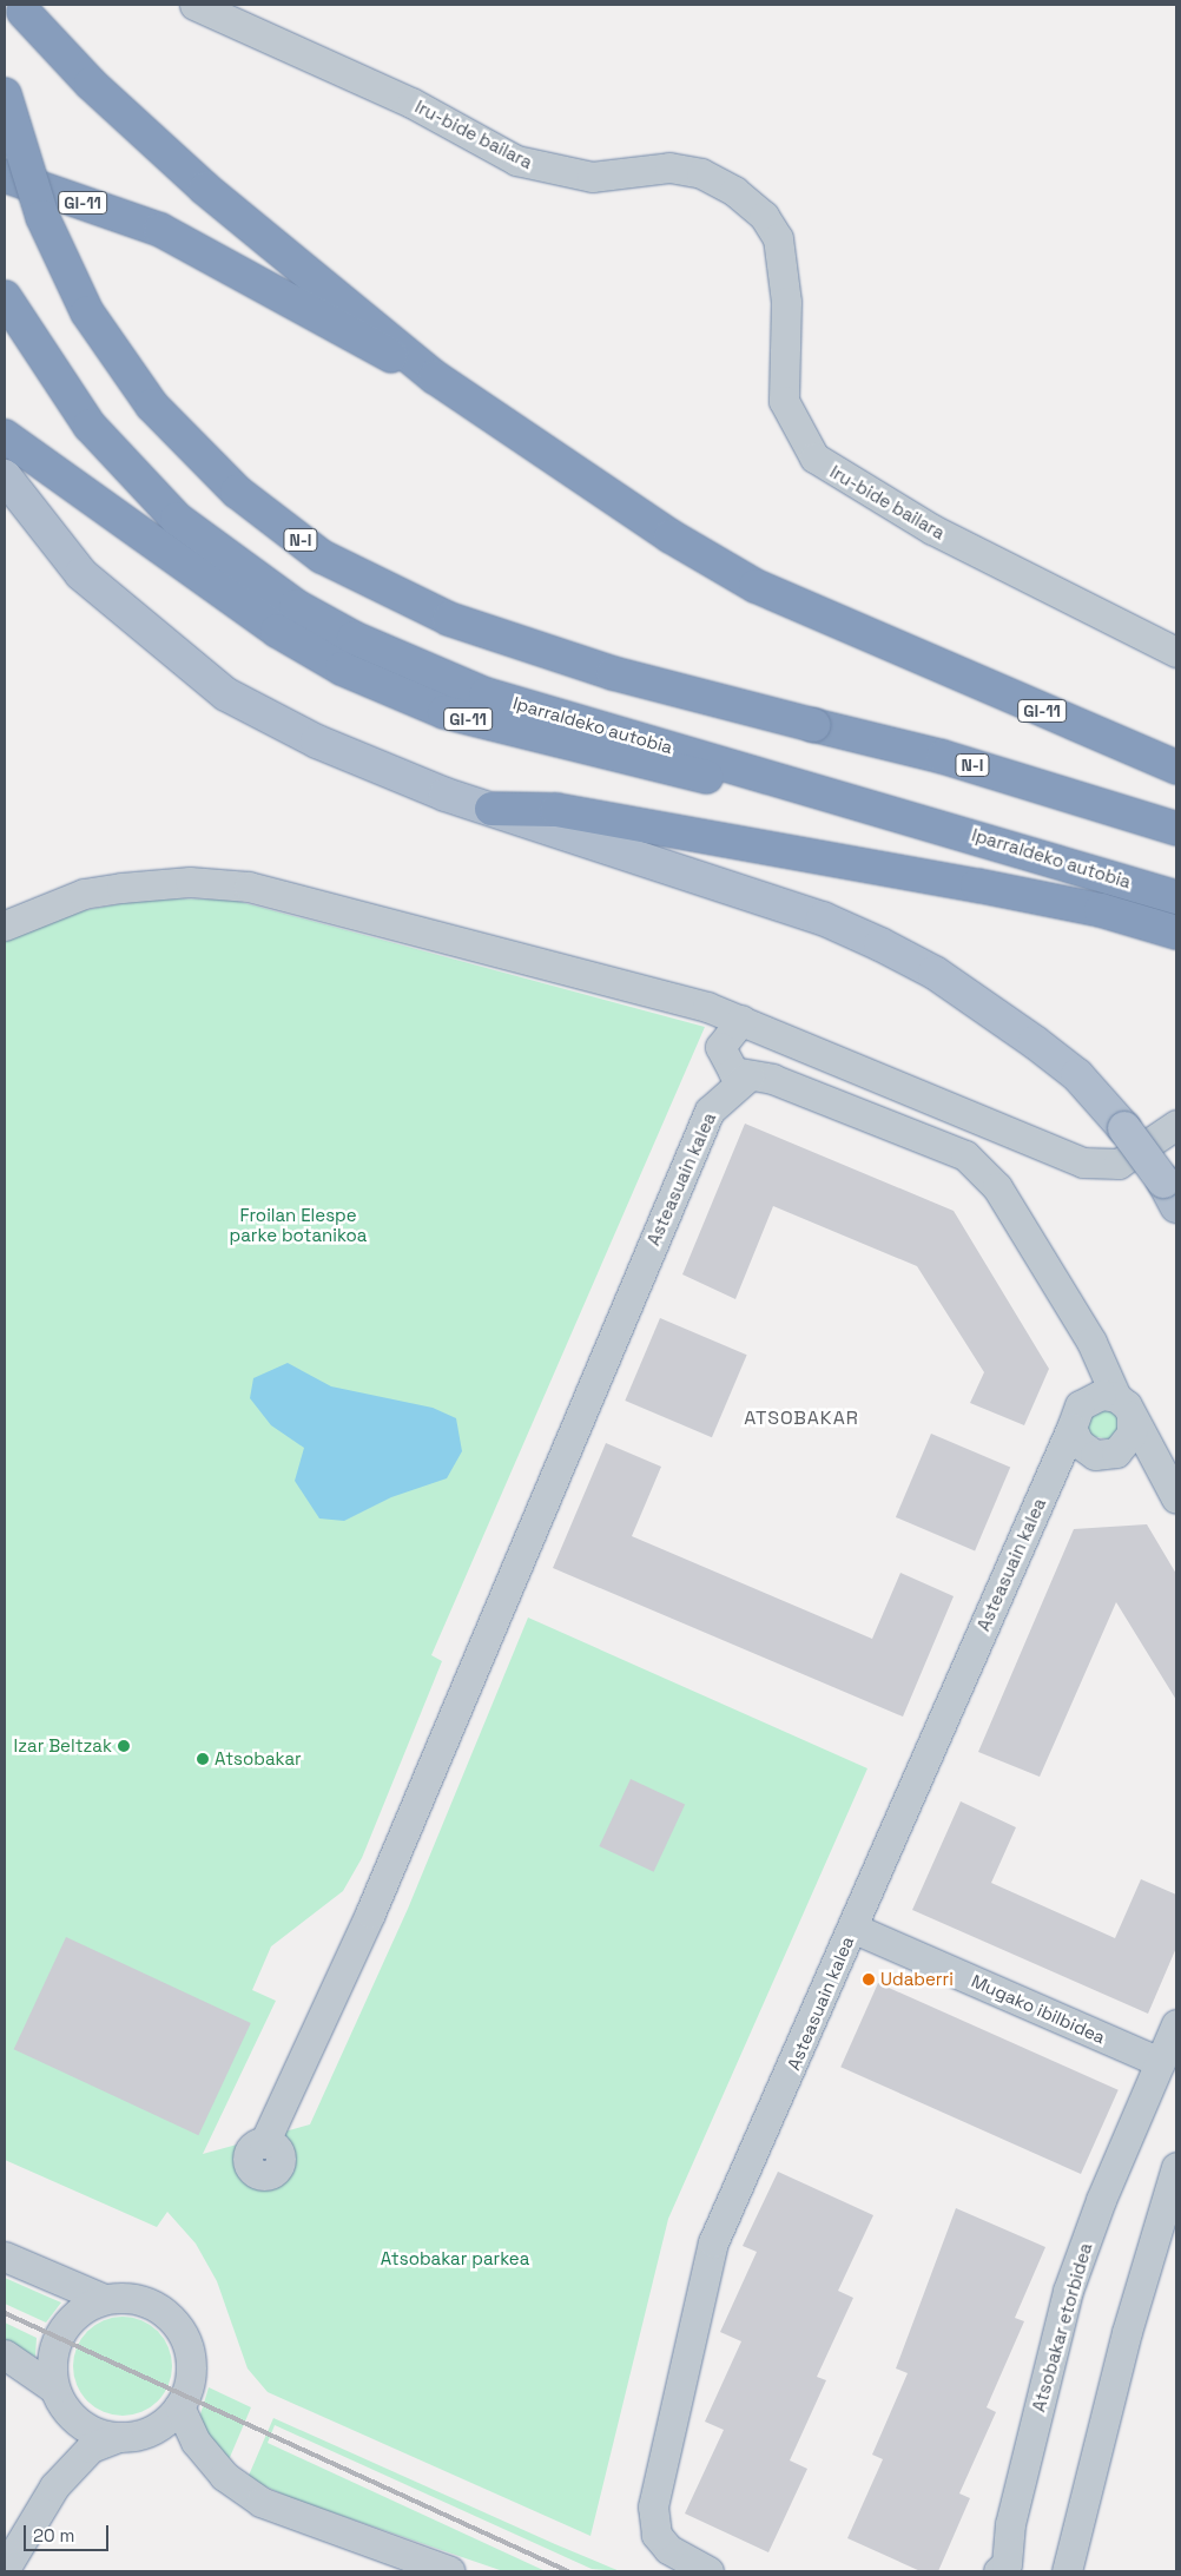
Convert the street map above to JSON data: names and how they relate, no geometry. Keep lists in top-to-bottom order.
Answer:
{
  "streets": {
    "highway": ["GI-11", "N-I", "Iparraldeko autobia"],
    "street": [
      "Iru-bide bailara",
      "Asteasuain kalea",
      "Mugako ibilbidea",
      "Atsobakar etorbidea"
    ]
  },
  "crossings": [
    ["GI-11", "Iparraldeko autobia"],
    ["Asteasuain kalea", "Mugako ibilbidea"],
    ["Mugako ibilbidea", "Atsobakar etorbidea"]
  ],
  "districts": ["ATSOBAKAR"],
  "parks": ["Froilan Elespe parke botanikoa", "Atsobakar parkea"],
  "places": ["Izar Beltzak", "Atsobakar", "Udaberri"],
  "scale_bar": "20 m"
}
